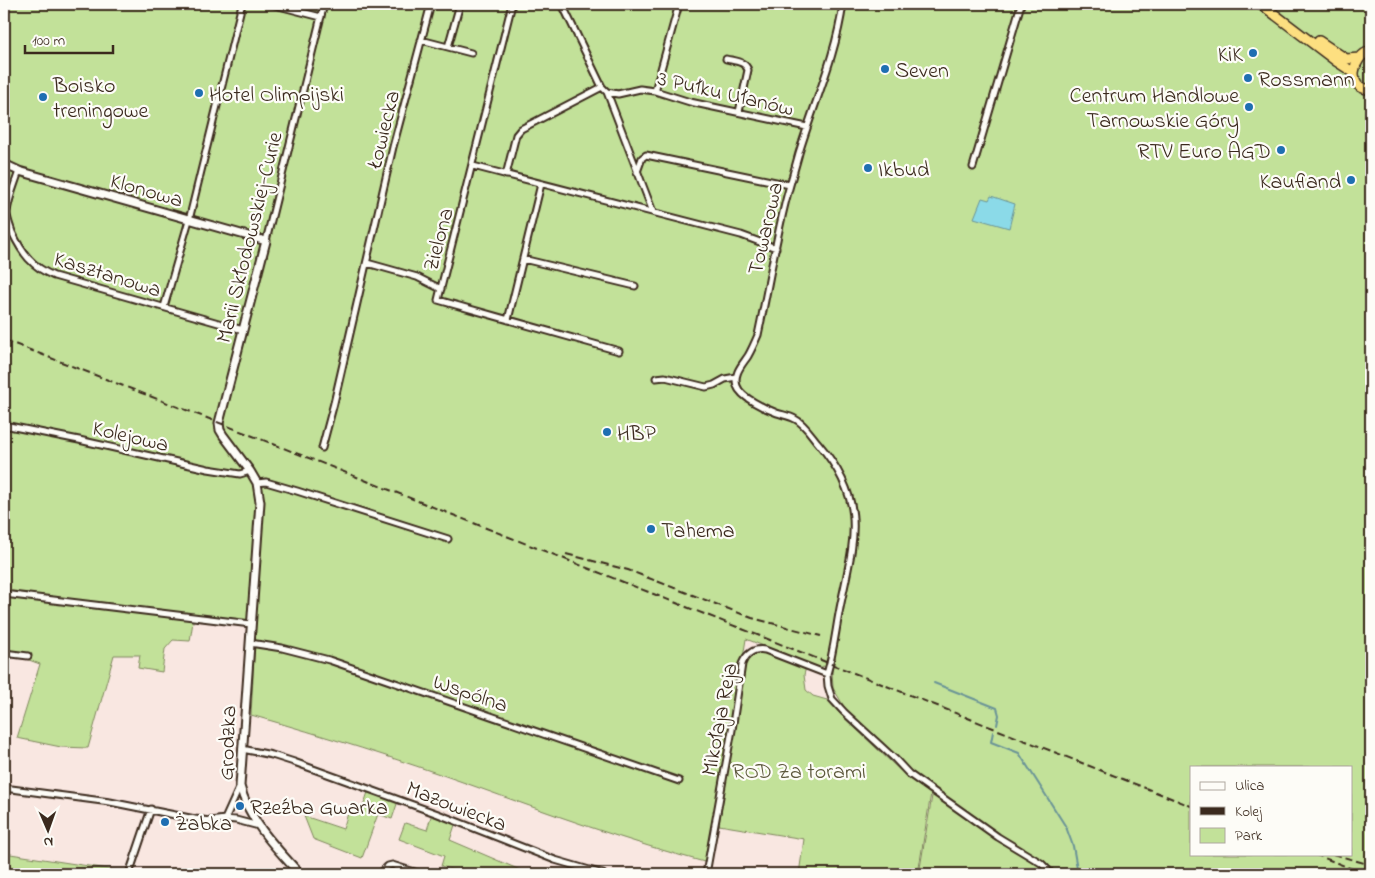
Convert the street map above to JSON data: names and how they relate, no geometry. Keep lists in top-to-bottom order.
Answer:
{
  "streets": {
    "street": [
      "3 Pułku Ułanów",
      "Łowiecka",
      "Klonowa",
      "Towarowa",
      "Marii Skłodowskiej-Curie",
      "Zielona",
      "Kasztanowa",
      "Kolejowa",
      "Wspólna",
      "Mikołaja Reja",
      "Grodzka",
      "Mazowiecka"
    ]
  },
  "crossings": [
    ["3 Pułku Ułanów", "Towarowa"],
    ["Klonowa", "Marii Skłodowskiej-Curie"],
    ["Klonowa", "Kasztanowa"],
    ["Marii Skłodowskiej-Curie", "Kasztanowa"],
    ["Marii Skłodowskiej-Curie", "Kolejowa"],
    ["Marii Skłodowskiej-Curie", "Grodzka"],
    ["Kolejowa", "Grodzka"],
    ["Wspólna", "Grodzka"],
    ["Grodzka", "Mazowiecka"]
  ],
  "parks": ["ROD Za torami"],
  "places": [
    "KiK",
    "Seven",
    "Rossmann",
    "Hotel Olimpijski",
    "Boisko treningowe",
    "Centrum Handlowe Tarnowskie Góry",
    "RTV Euro AGD",
    "Ikbud",
    "Kaufland",
    "HBP",
    "Tahema",
    "Rzeźba Gwarka",
    "Żabka"
  ],
  "legend": ["Ulica", "Kolej", "Park"],
  "scale_bar": "100 m",
  "north": "bottom"
}
